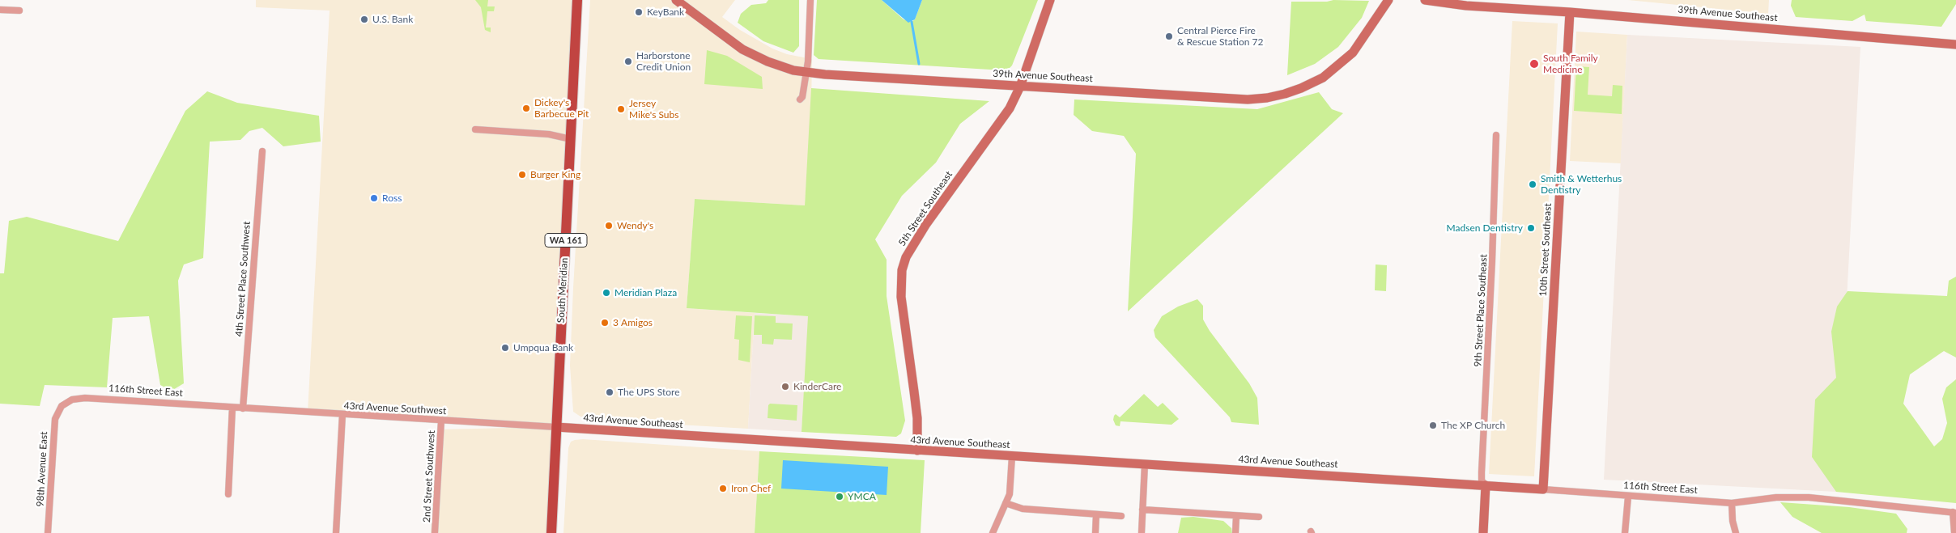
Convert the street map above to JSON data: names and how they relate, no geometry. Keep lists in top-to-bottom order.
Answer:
{
  "streets": {
    "main road": ["WA 161", "South Meridian"],
    "street": [
      "39th Avenue Southeast",
      "5th Street Southeast",
      "10th Street Southeast",
      "4th Street Place Southwest",
      "9th Street Place Southeast",
      "116th Street East",
      "43rd Avenue Southwest",
      "43rd Avenue Southeast",
      "98th Avenue East",
      "2nd Street Southwest"
    ]
  },
  "crossings": [
    ["39th Avenue Southeast", "5th Street Southeast"],
    ["39th Avenue Southeast", "10th Street Southeast"],
    ["5th Street Southeast", "43rd Avenue Southeast"],
    ["10th Street Southeast", "116th Street East"],
    ["4th Street Place Southwest", "43rd Avenue Southwest"],
    ["South Meridian", "43rd Avenue Southwest"],
    ["South Meridian", "43rd Avenue Southeast"],
    ["9th Street Place Southeast", "116th Street East"],
    ["116th Street East", "43rd Avenue Southwest"],
    ["116th Street East", "43rd Avenue Southeast"],
    ["116th Street East", "98th Avenue East"],
    ["43rd Avenue Southwest", "43rd Avenue Southeast"],
    ["43rd Avenue Southwest", "2nd Street Southwest"]
  ],
  "places": [
    "KeyBank",
    "U.S. Bank",
    "Central Pierce Fire & Rescue Station 72",
    "Harborstone Credit Union",
    "South Family Medicine",
    "Dickey's Barbecue Pit",
    "Jersey Mike's Subs",
    "Burger King",
    "Smith & Wetterhus Dentistry",
    "Ross",
    "Wendy's",
    "Madsen Dentistry",
    "Meridian Plaza",
    "3 Amigos",
    "Umpqua Bank",
    "KinderCare",
    "The UPS Store",
    "The XP Church",
    "Iron Chef",
    "YMCA"
  ]
}
